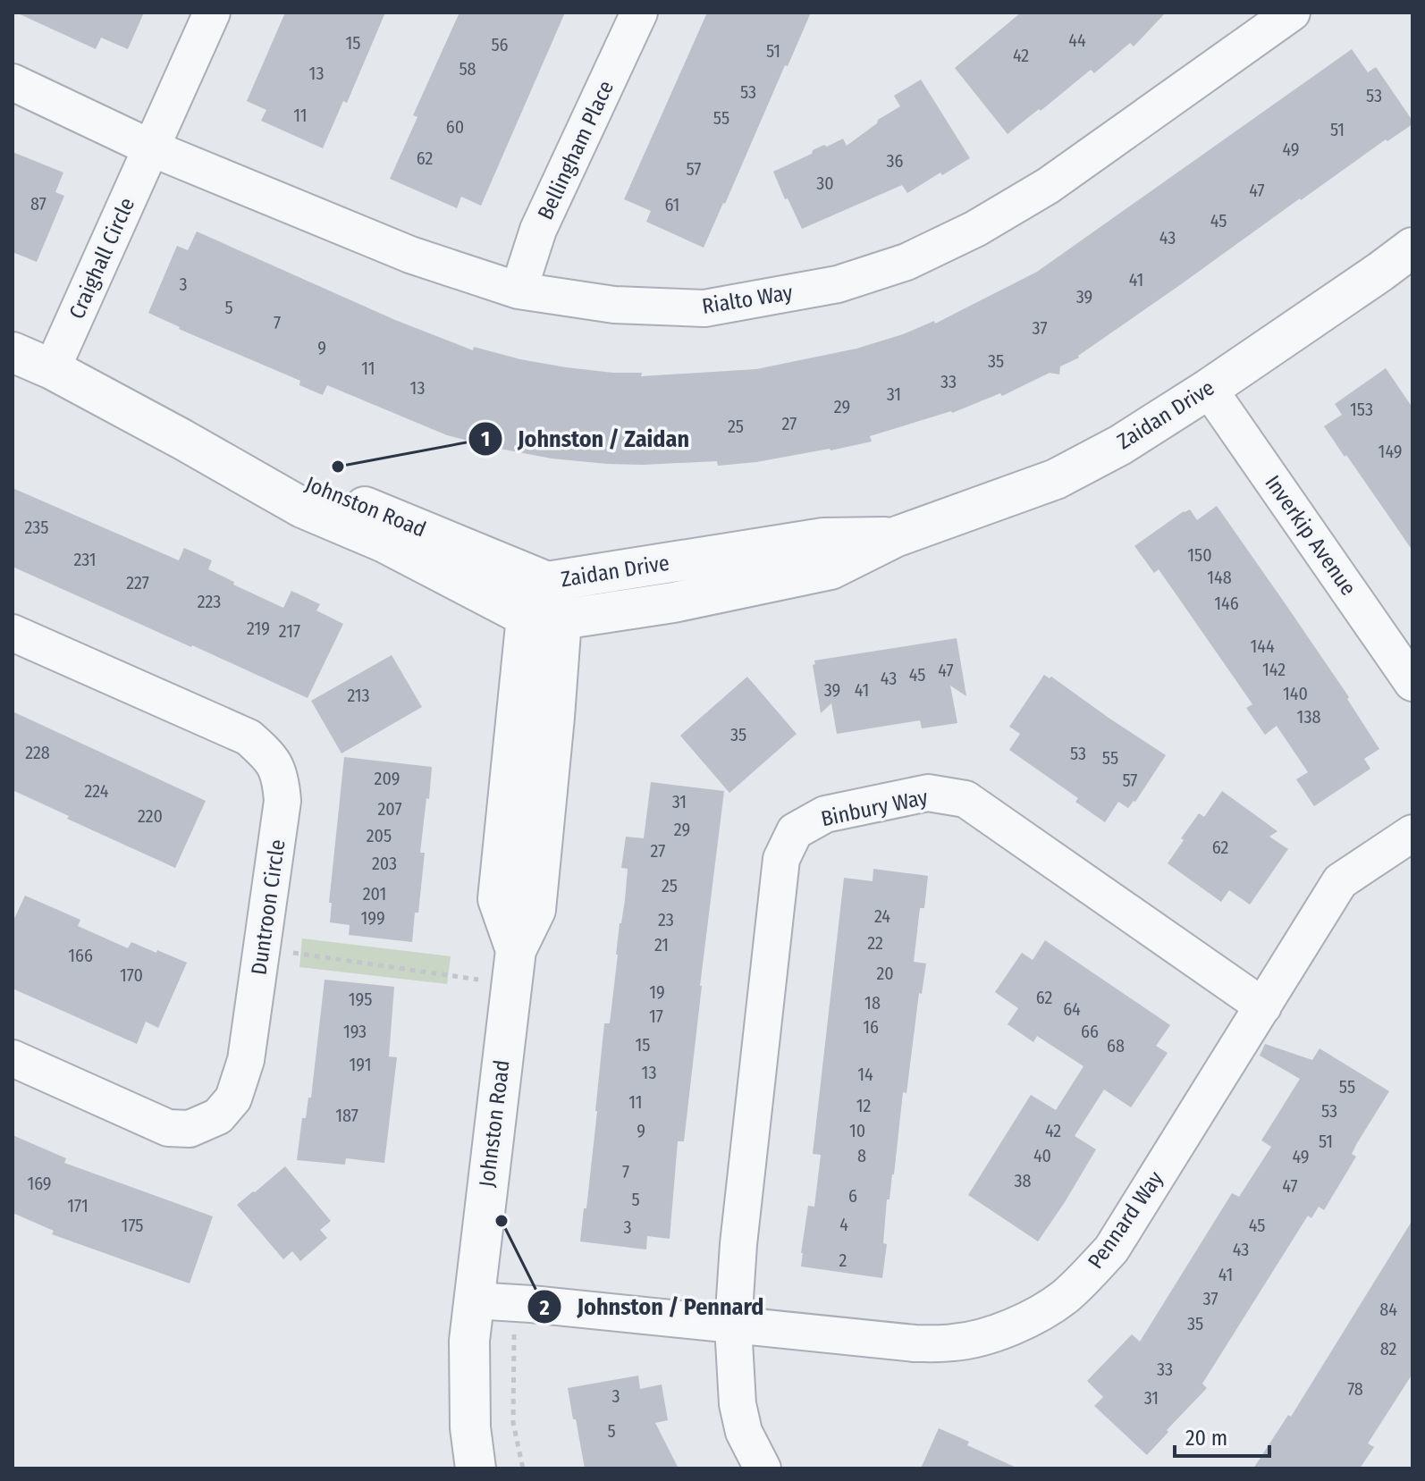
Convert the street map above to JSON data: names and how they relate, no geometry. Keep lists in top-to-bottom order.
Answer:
{
  "streets": {
    "street": [
      "Bellingham Place",
      "Craighall Circle",
      "Rialto Way",
      "Zaidan Drive",
      "Johnston Road",
      "Inverkip Avenue",
      "Binbury Way",
      "Duntroon Circle",
      "Pennard Way"
    ]
  },
  "crossings": [
    ["Bellingham Place", "Rialto Way"],
    ["Craighall Circle", "Rialto Way"],
    ["Craighall Circle", "Johnston Road"],
    ["Zaidan Drive", "Johnston Road"],
    ["Zaidan Drive", "Inverkip Avenue"],
    ["Johnston Road", "Pennard Way"],
    ["Binbury Way", "Pennard Way"]
  ],
  "places": ["Johnston / Zaidan", "Johnston / Pennard"],
  "house_numbers": [
    "44",
    "15",
    "56",
    "51",
    "42",
    "58",
    "13",
    "53",
    "53",
    "11",
    "55",
    "60",
    "51",
    "49",
    "62",
    "36",
    "57",
    "30",
    "47",
    "87",
    "61",
    "45",
    "43",
    "41",
    "3",
    "39",
    "5",
    "7",
    "37",
    "9",
    "35",
    "11",
    "33",
    "13",
    "31",
    "29",
    "153",
    "27",
    "25",
    "149",
    "235",
    "150",
    "231",
    "148",
    "227",
    "223",
    "146",
    "219",
    "217",
    "144",
    "142",
    "47",
    "45",
    "43",
    "39",
    "41",
    "140",
    "213",
    "138",
    "35",
    "228",
    "53",
    "55",
    "209",
    "57",
    "224",
    "31",
    "207",
    "220",
    "29",
    "205",
    "62",
    "27",
    "203",
    "25",
    "201",
    "24",
    "199",
    "23",
    "22",
    "21",
    "166",
    "20",
    "170",
    "19",
    "62",
    "195",
    "18",
    "64",
    "17",
    "16",
    "193",
    "66",
    "15",
    "68",
    "191",
    "13",
    "14",
    "55",
    "11",
    "12",
    "53",
    "187",
    "9",
    "10",
    "42",
    "51",
    "8",
    "40",
    "49",
    "7",
    "38",
    "169",
    "47",
    "6",
    "5",
    "171",
    "4",
    "175",
    "45",
    "3",
    "43",
    "2",
    "41",
    "37",
    "84",
    "35",
    "82",
    "33",
    "78",
    "3",
    "31",
    "5"
  ],
  "scale_bar": "20 m"
}
